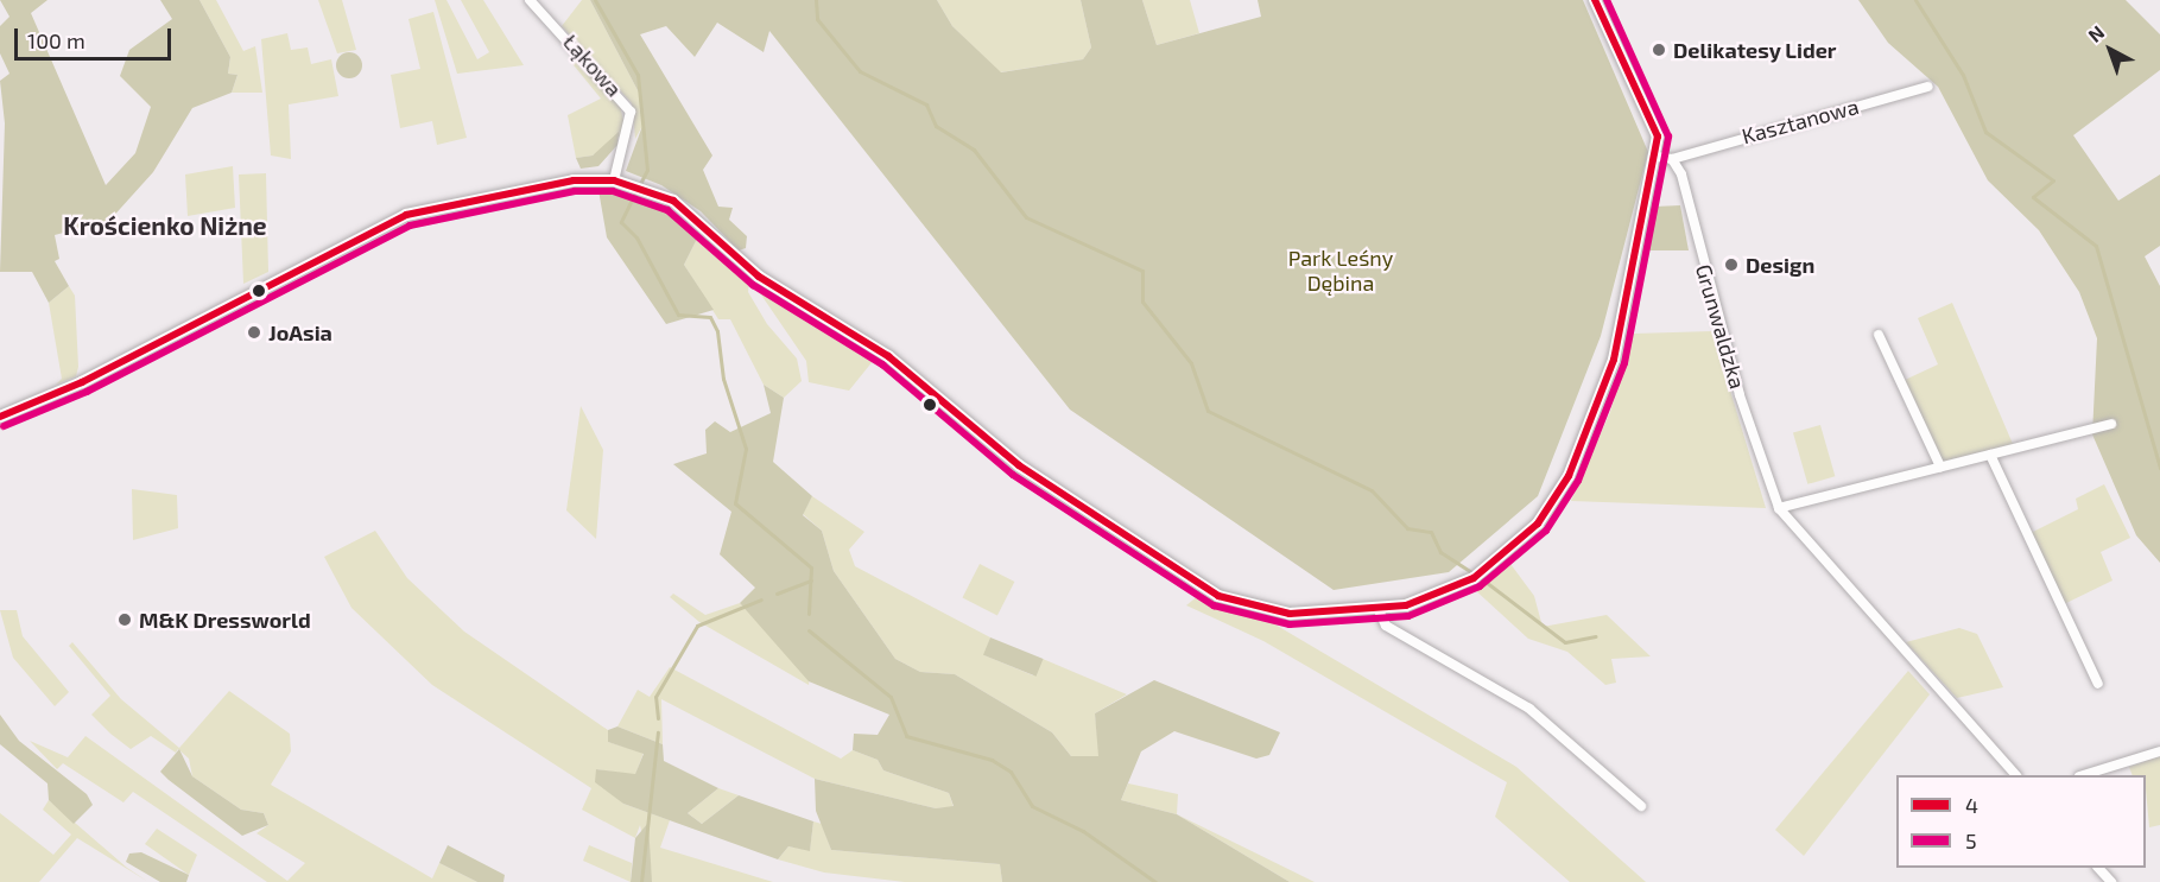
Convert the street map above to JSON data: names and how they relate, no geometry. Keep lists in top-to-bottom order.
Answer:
{
  "streets": {
    "street": ["Łąkowa", "Kasztanowa", "Grunwaldzka"]
  },
  "crossings": [
    ["Kasztanowa", "Grunwaldzka"]
  ],
  "districts": ["Krościenko Niżne"],
  "parks": ["Park Leśny Dębina"],
  "places": [
    "Delikatesy Lider",
    "Design",
    "JoAsia",
    "M&K Dressworld"
  ],
  "lines": ["transit line 4", "transit line 5"],
  "legend": ["4", "5"],
  "scale_bar": "100 m",
  "north": "top left"
}
